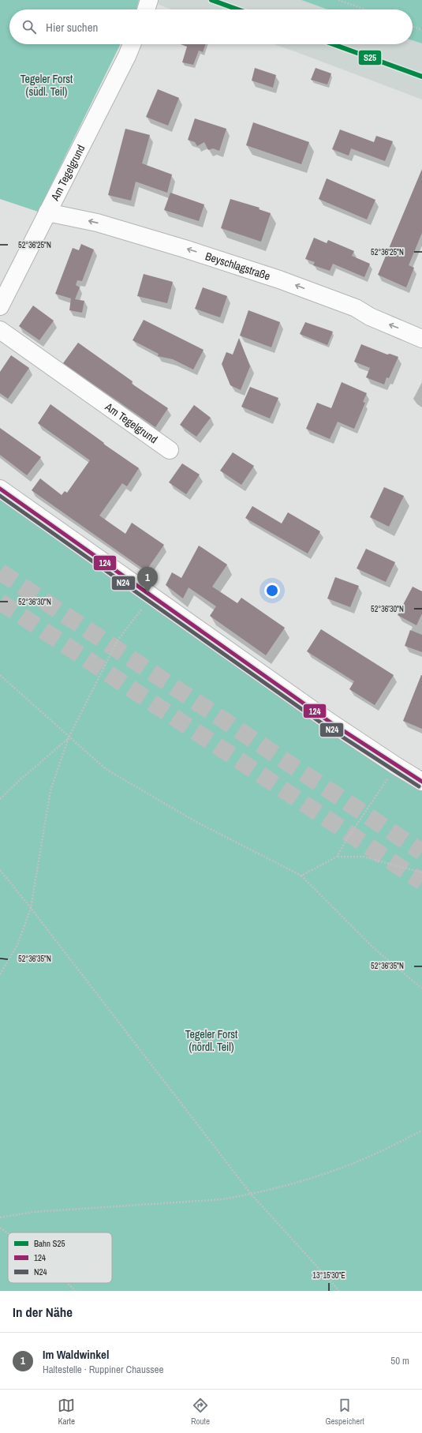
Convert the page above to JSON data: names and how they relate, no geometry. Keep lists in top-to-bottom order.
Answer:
{
  "streets": {
    "street": ["Am Tegelgrund", "Beyschlagstraße"]
  },
  "crossings": [
    ["Am Tegelgrund", "Beyschlagstraße"]
  ],
  "one_way": ["Beyschlagstraße"],
  "parks": ["Tegeler Forst (südl. Teil)", "Tegeler Forst (nördl. Teil)"],
  "lines": ["rail line S25", "transit line 124", "transit line N24"],
  "legend": ["Bahn S25", "124", "N24"],
  "page": {
    "search": "Hier suchen",
    "pins": "1",
    "heading": "In der Nähe",
    "list": [
      {
        "mark": "1",
        "name": "Im Waldwinkel",
        "note": "Haltestelle · Ruppiner Chaussee",
        "value": "50 m"
      }
    ],
    "nav": ["Karte", "Route", "Gespeichert"]
  },
  "coordinates": [
    "52°36'25\"N",
    "52°36'30\"N",
    "52°36'35\"N",
    "13°15'30\"E"
  ]
}
